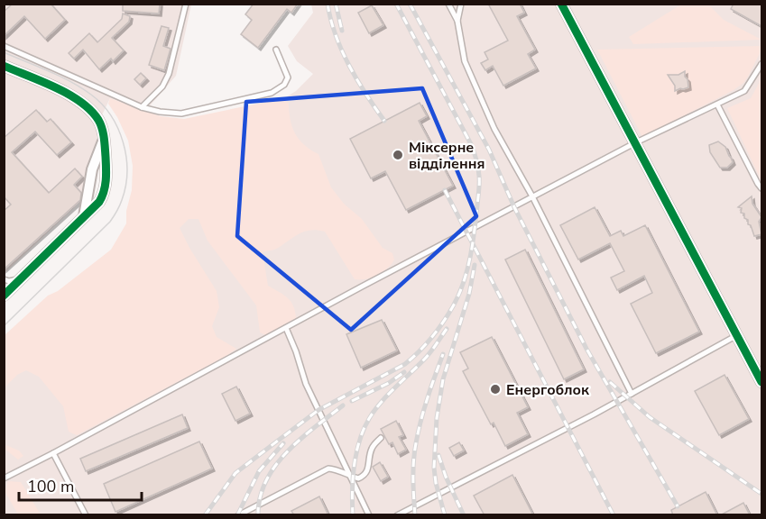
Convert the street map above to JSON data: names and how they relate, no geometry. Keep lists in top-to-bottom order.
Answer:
{
  "places": ["Міксерне відділення", "Енергоблок"],
  "scale_bar": "100 m"
}
